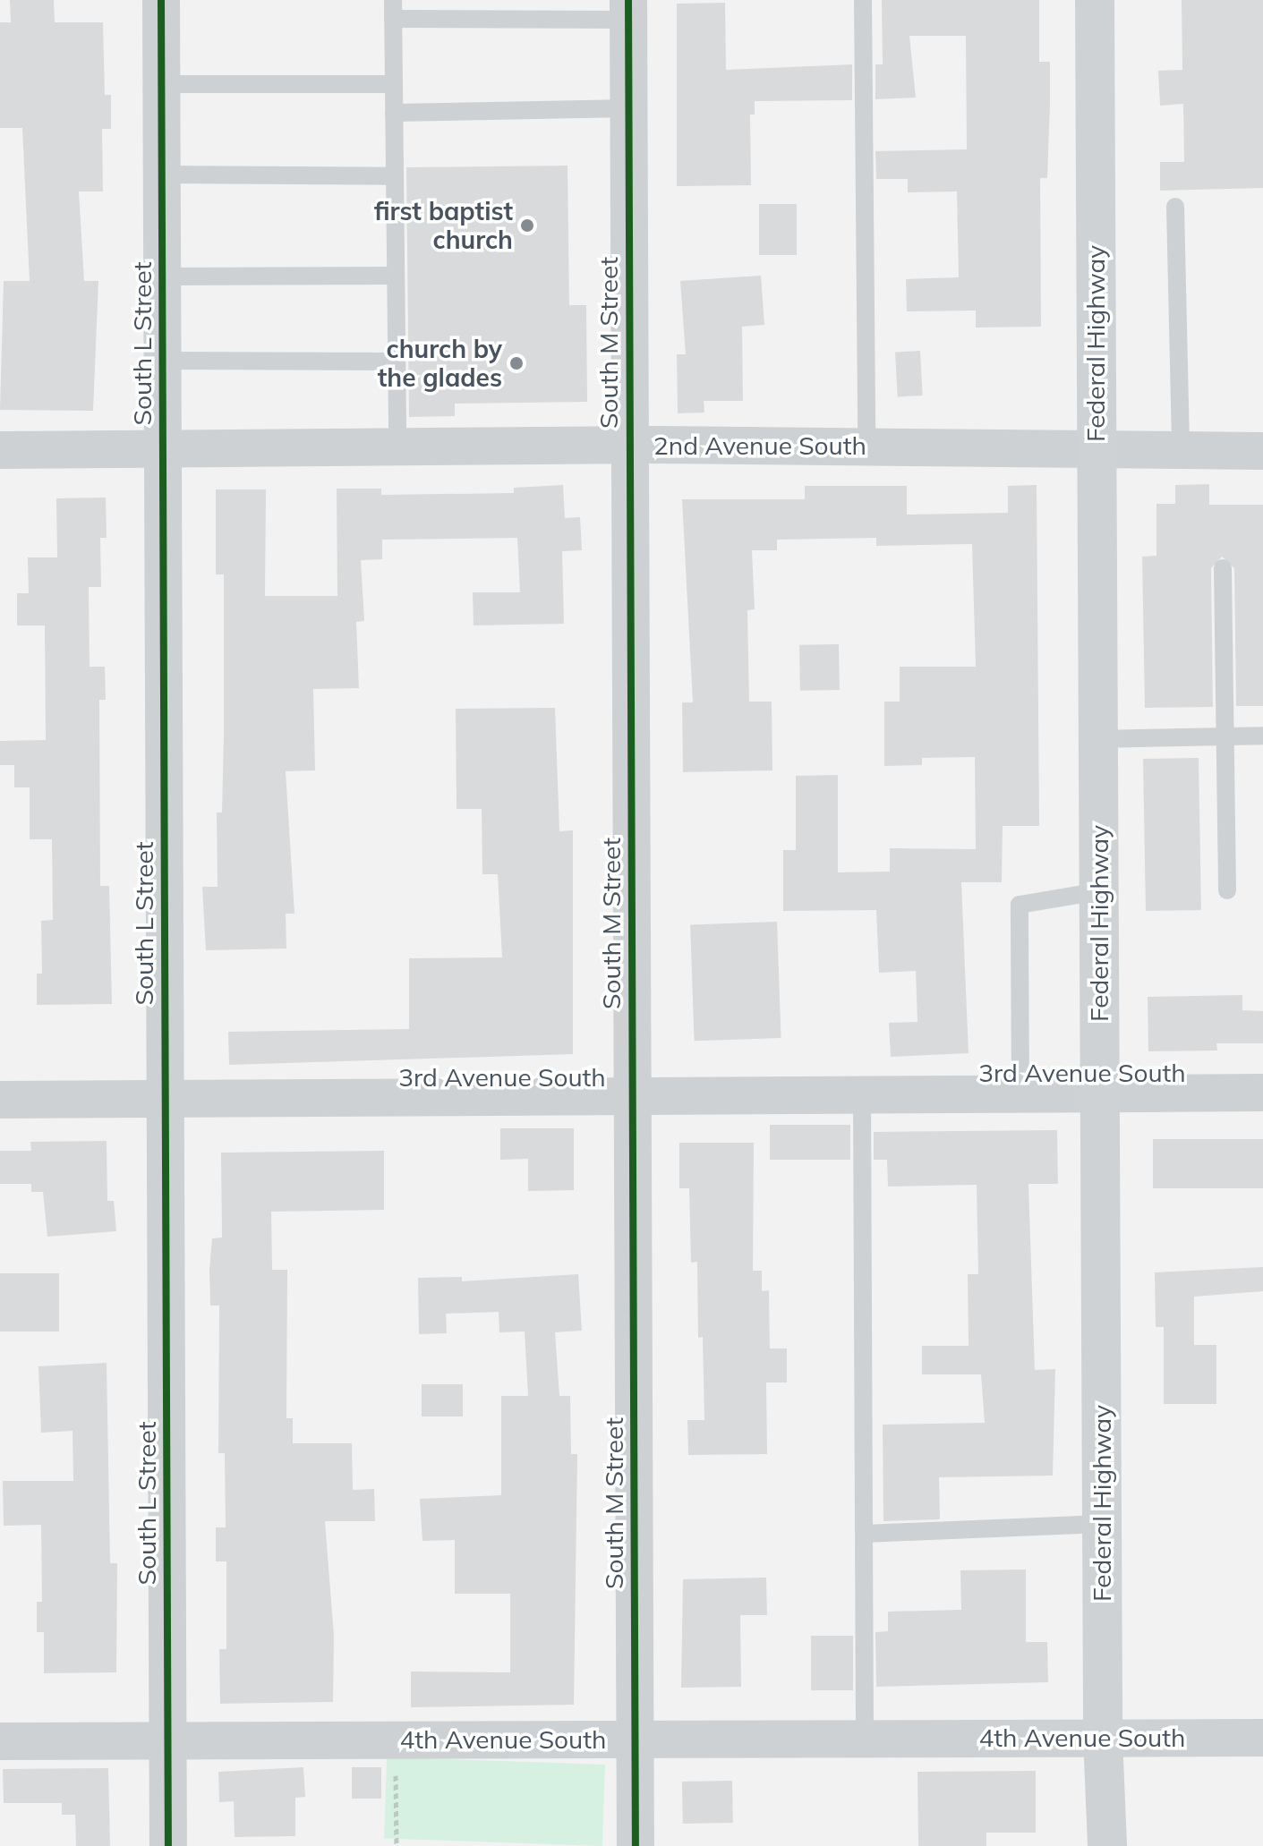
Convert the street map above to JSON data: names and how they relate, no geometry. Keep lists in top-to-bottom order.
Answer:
{
  "streets": {
    "main road": ["Federal Highway"],
    "street": [
      "South M Street",
      "South L Street",
      "2nd Avenue South",
      "3rd Avenue South",
      "4th Avenue South"
    ]
  },
  "crossings": [
    ["South M Street", "2nd Avenue South"],
    ["South M Street", "3rd Avenue South"],
    ["South M Street", "4th Avenue South"],
    ["South L Street", "2nd Avenue South"],
    ["South L Street", "3rd Avenue South"],
    ["South L Street", "4th Avenue South"],
    ["Federal Highway", "2nd Avenue South"],
    ["Federal Highway", "3rd Avenue South"],
    ["Federal Highway", "4th Avenue South"]
  ],
  "places": ["first baptist church", "church by the glades"]
}
